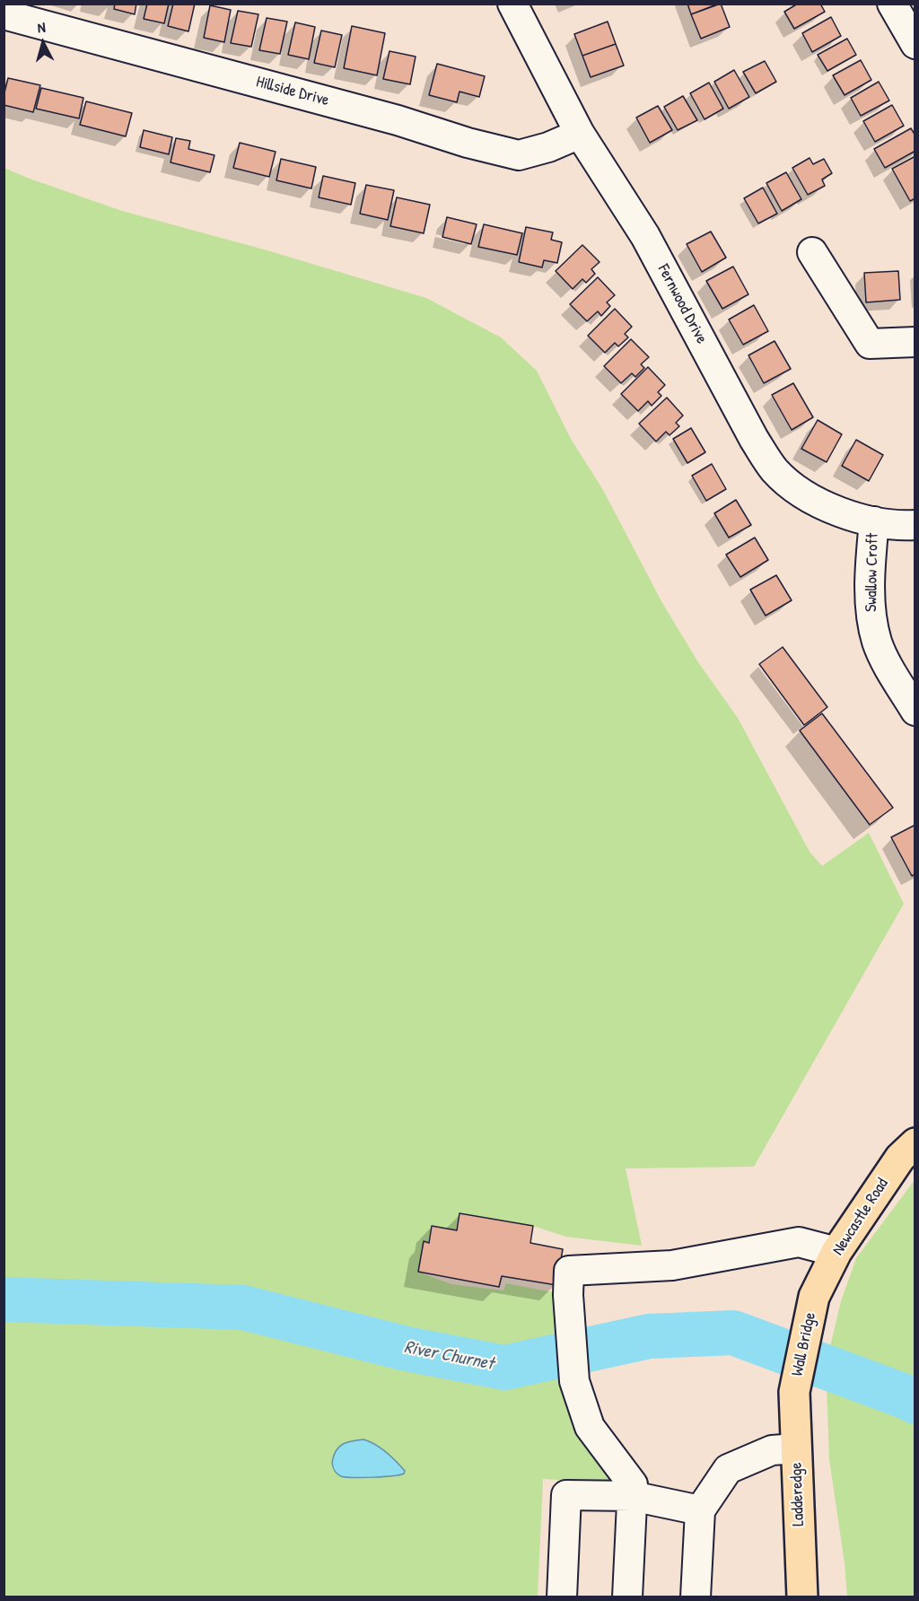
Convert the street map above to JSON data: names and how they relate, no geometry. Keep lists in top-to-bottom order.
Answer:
{
  "streets": {
    "highway": ["Newcastle Road", "Wall Bridge", "Ladderedge"],
    "street": ["Hillside Drive", "Fernwood Drive", "Swallow Croft"]
  },
  "crossings": [
    ["Hillside Drive", "Fernwood Drive"],
    ["Fernwood Drive", "Swallow Croft"],
    ["Newcastle Road", "Wall Bridge"],
    ["Wall Bridge", "Ladderedge"]
  ],
  "water": ["River Churnet"],
  "north": "top"
}
